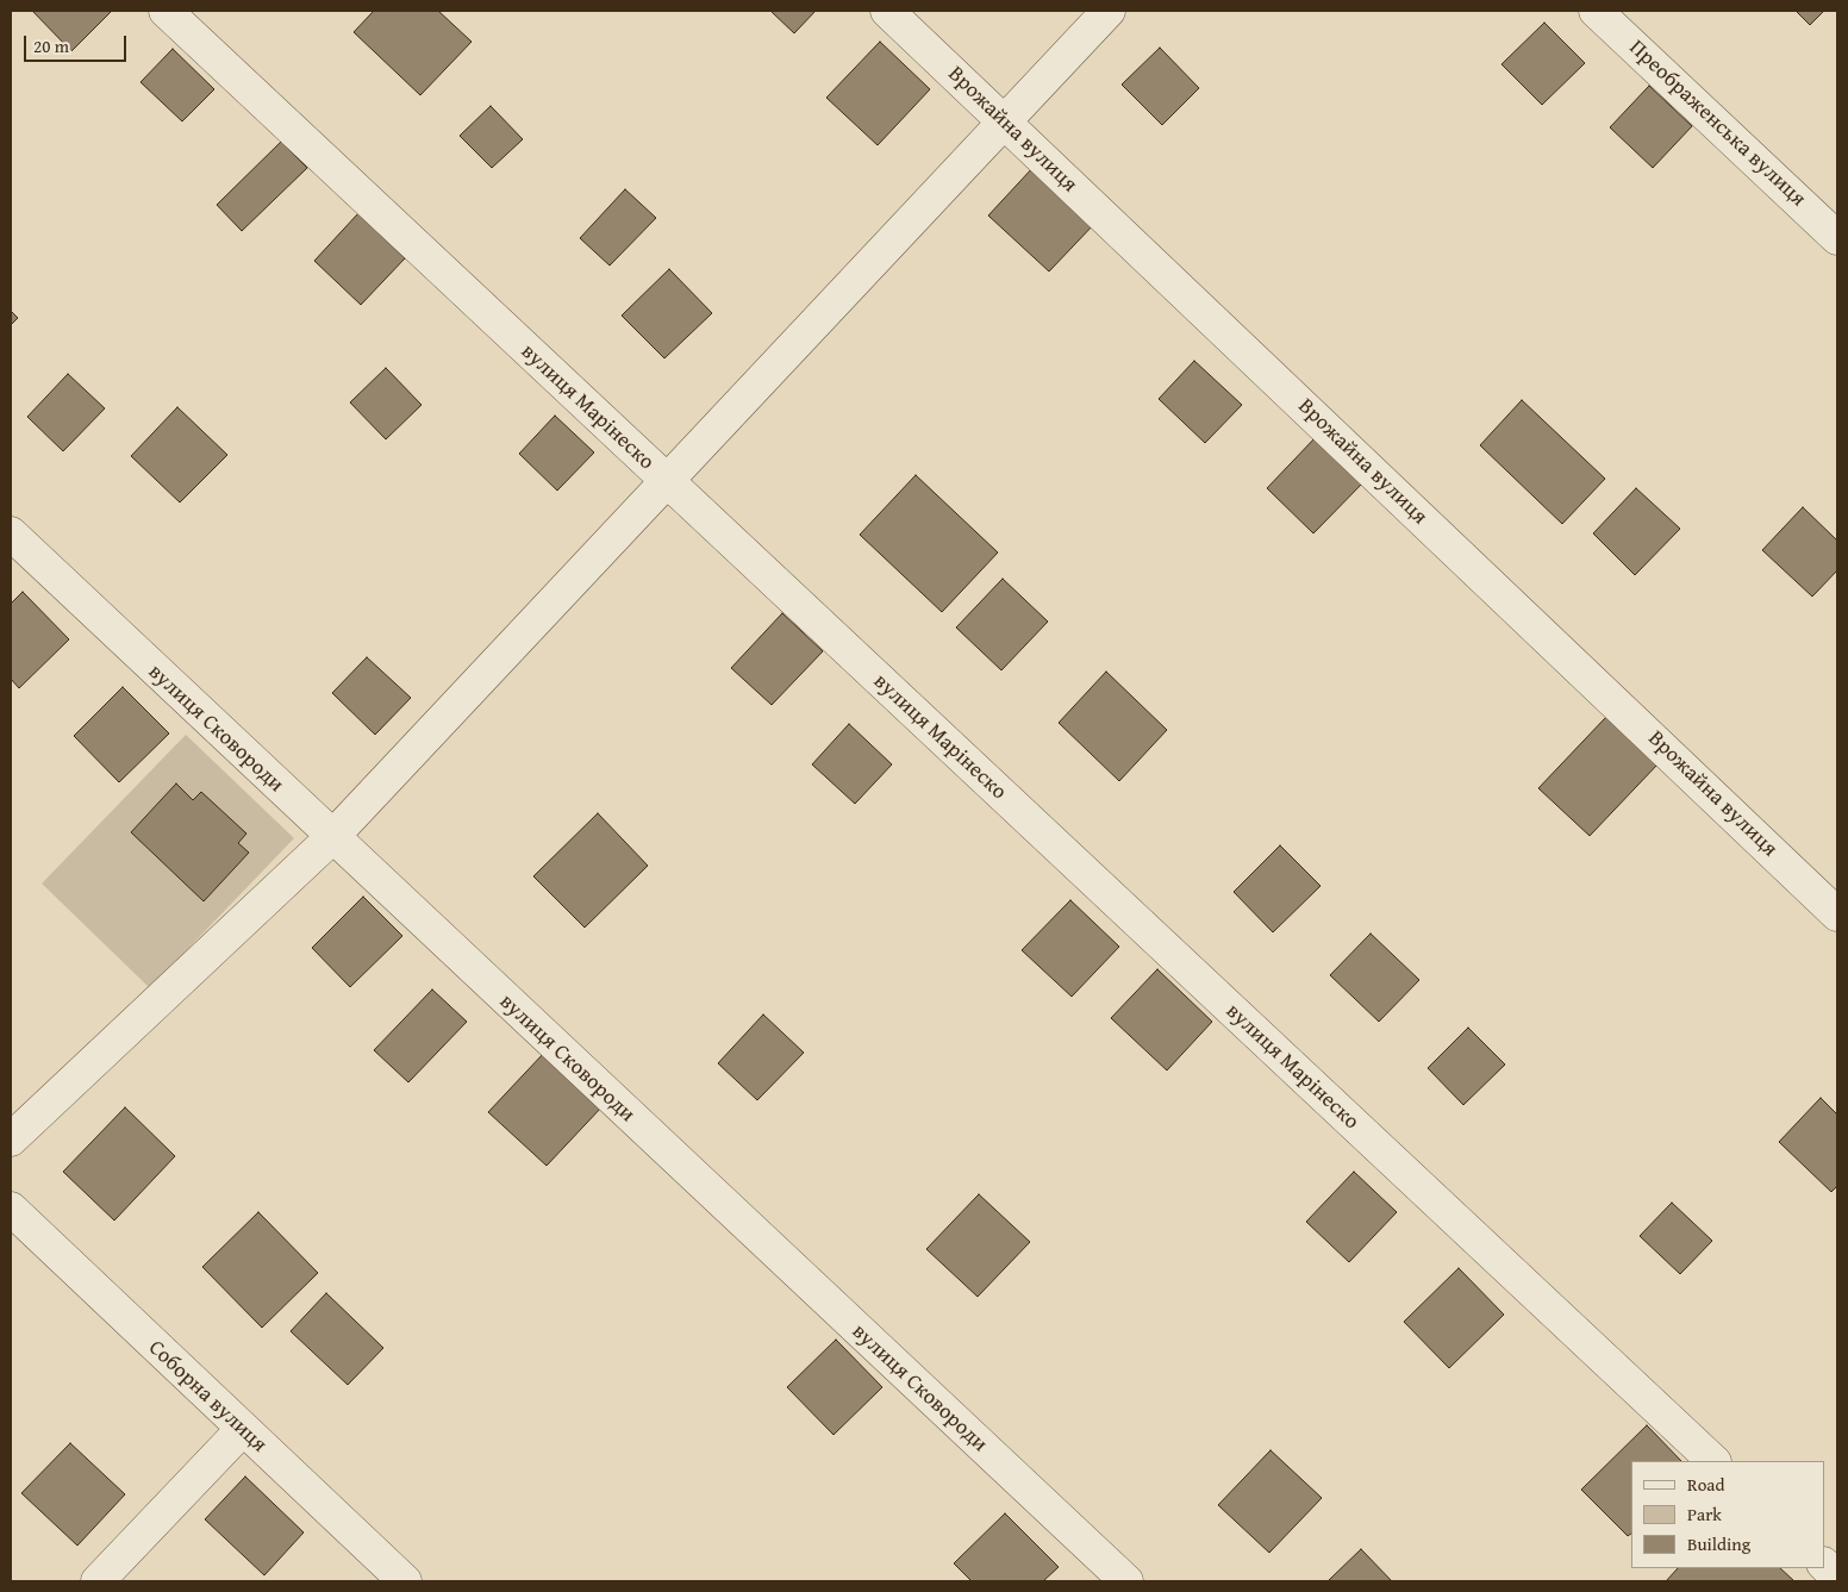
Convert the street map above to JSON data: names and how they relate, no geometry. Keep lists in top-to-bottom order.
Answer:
{
  "streets": {
    "street": [
      "Преображенська вулиця",
      "Врожайна вулиця",
      "вулиця Марінеско",
      "вулиця Сковороди",
      "Соборна вулиця"
    ]
  },
  "legend": ["Road", "Park", "Building"],
  "scale_bar": "20 m"
}
